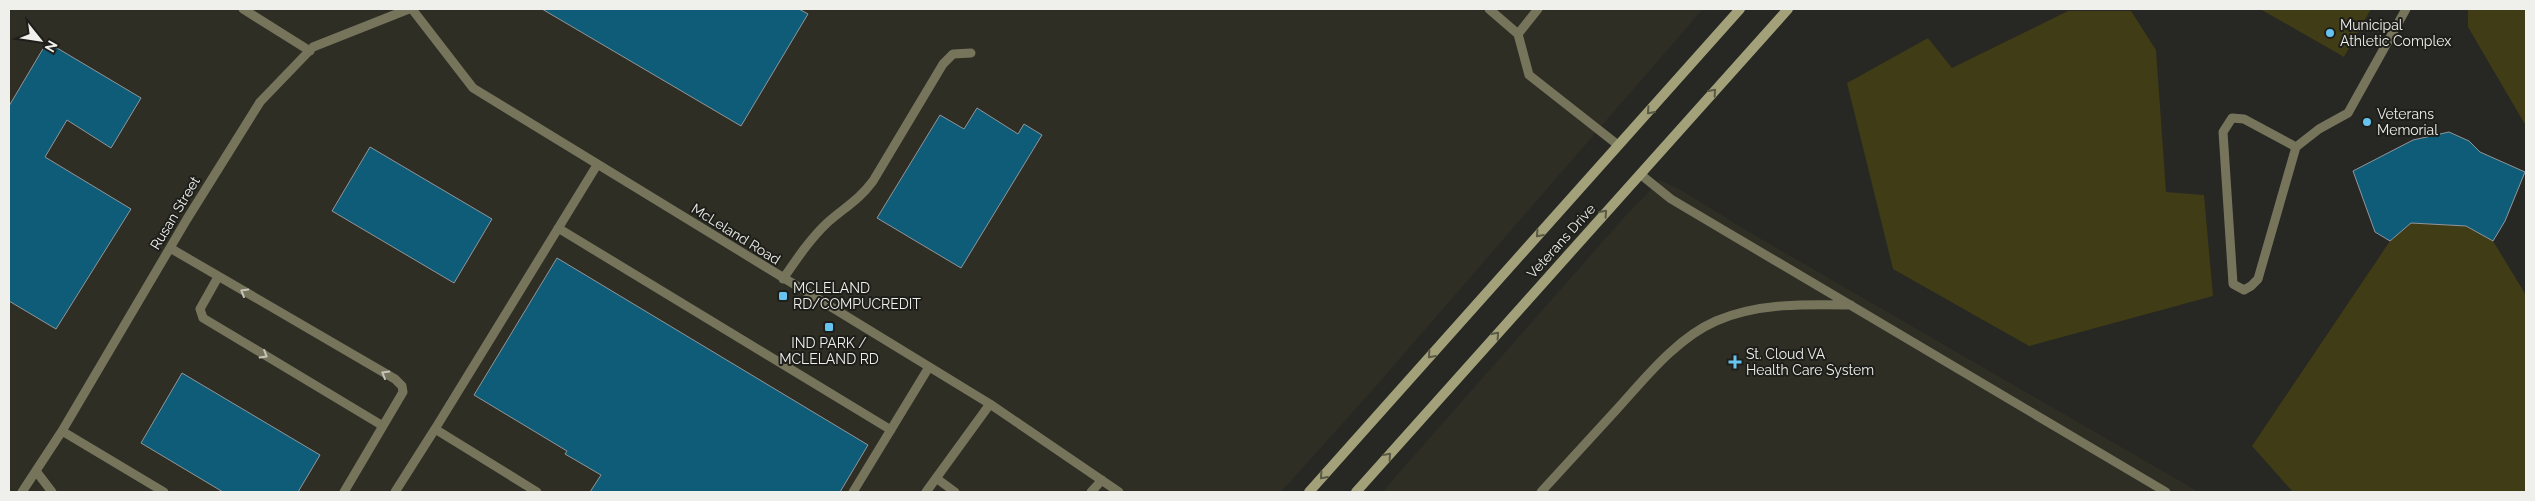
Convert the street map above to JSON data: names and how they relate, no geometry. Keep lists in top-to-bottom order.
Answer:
{
  "streets": {
    "main road": ["Veterans Drive"],
    "lane": ["Rusan Street", "McLeland Road"]
  },
  "crossings": [
    ["Rusan Street", "McLeland Road"]
  ],
  "places": {
    "other": ["Municipal Athletic Complex", "Veterans Memorial"],
    "transit": ["MCLELAND RD/COMPUCREDIT", "IND PARK / MCLELAND RD"],
    "health": ["St. Cloud VA Health Care System"]
  },
  "north": "bottom right"
}
